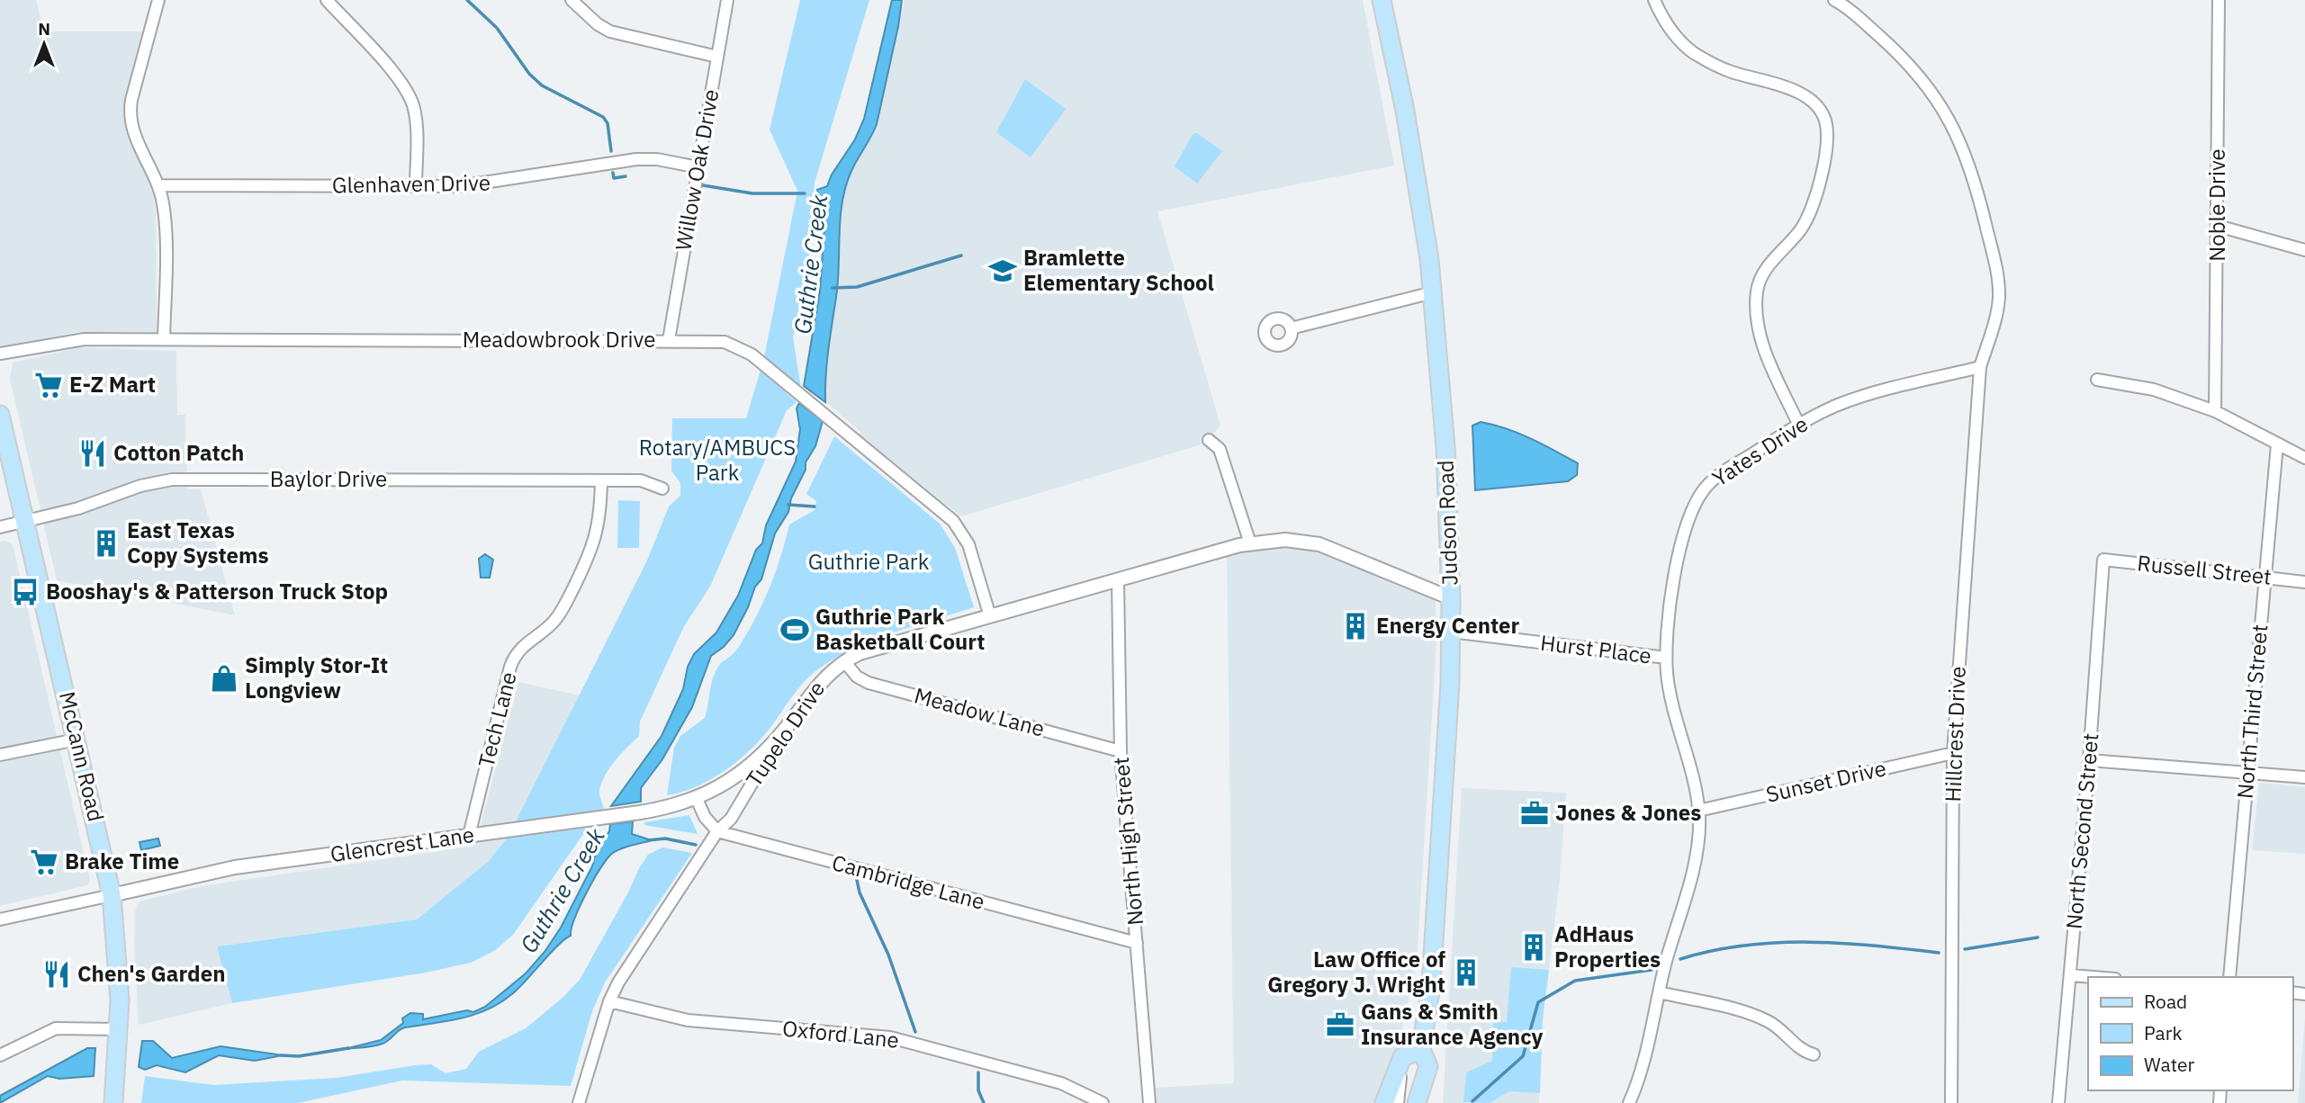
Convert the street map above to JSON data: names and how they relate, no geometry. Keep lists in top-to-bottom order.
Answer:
{
  "streets": {
    "main road": ["Judson Road", "McCann Road"],
    "street": [
      "Willow Oak Drive",
      "Glenhaven Drive",
      "Noble Drive",
      "Meadowbrook Drive",
      "Yates Drive",
      "Baylor Drive",
      "Russell Street",
      "Hurst Place",
      "North Third Street",
      "Meadow Lane",
      "Tech Lane",
      "Tupelo Drive",
      "Hillcrest Drive",
      "Sunset Drive",
      "North Second Street",
      "North High Street",
      "Glencrest Lane",
      "Cambridge Lane",
      "Oxford Lane"
    ]
  },
  "crossings": [
    ["Willow Oak Drive", "Glenhaven Drive"],
    ["Willow Oak Drive", "Meadowbrook Drive"],
    ["Meadowbrook Drive", "Tupelo Drive"],
    ["Yates Drive", "Hurst Place"],
    ["Yates Drive", "Hillcrest Drive"],
    ["Yates Drive", "Sunset Drive"],
    ["Baylor Drive", "Tech Lane"],
    ["Baylor Drive", "McCann Road"],
    ["Judson Road", "Hurst Place"],
    ["Judson Road", "Tupelo Drive"],
    ["Russell Street", "North Third Street"],
    ["Russell Street", "North Second Street"],
    ["Meadow Lane", "Tupelo Drive"],
    ["Meadow Lane", "North High Street"],
    ["Tech Lane", "Glencrest Lane"],
    ["Tupelo Drive", "North High Street"],
    ["Tupelo Drive", "Glencrest Lane"],
    ["Tupelo Drive", "Cambridge Lane"],
    ["Tupelo Drive", "Oxford Lane"],
    ["Hillcrest Drive", "Sunset Drive"],
    ["McCann Road", "Glencrest Lane"],
    ["North High Street", "Cambridge Lane"]
  ],
  "water": ["Guthrie Creek"],
  "parks": ["Rotary/AMBUCS Park", "Guthrie Park"],
  "places": {
    "school or university": ["Bramlette Elementary School"],
    "supermarket": ["E-Z Mart", "Brake Time"],
    "restaurant": ["Cotton Patch", "Chen's Garden"],
    "building": [
      "East Texas Copy Systems",
      "Energy Center",
      "AdHaus Properties",
      "Law Office of Gregory J. Wright"
    ],
    "bus stop": ["Booshay's & Patterson Truck Stop"],
    "sports": ["Guthrie Park Basketball Court"],
    "shop": ["Simply Stor-It Longview"],
    "office": ["Jones & Jones", "Gans & Smith Insurance Agency"]
  },
  "legend": ["Road", "Park", "Water"],
  "north": "top"
}
